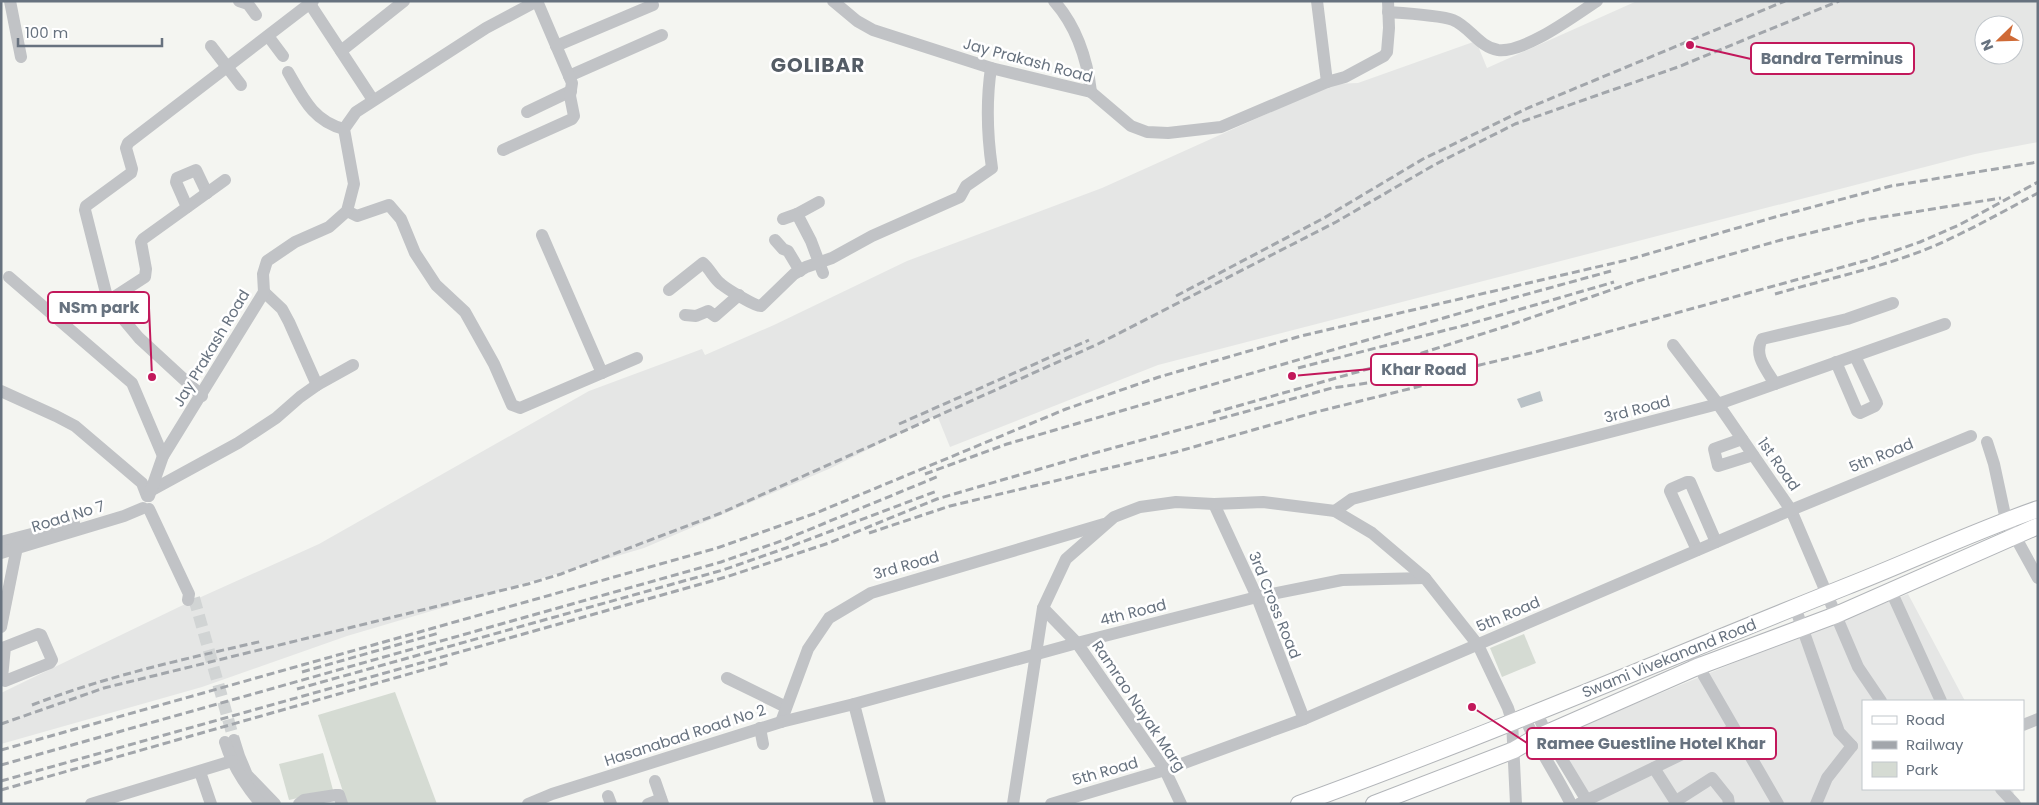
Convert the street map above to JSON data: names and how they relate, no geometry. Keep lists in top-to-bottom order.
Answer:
{
  "streets": {
    "main road": ["Swami Vivekanand Road"],
    "street": [
      "Jay Prakash Road",
      "3rd Road",
      "5th Road",
      "1st Road",
      "Road No 7",
      "3rd Cross Road",
      "4th Road",
      "Ramrao Nayak Marg",
      "Hasanabad Road No 2"
    ]
  },
  "crossings": [
    ["Jay Prakash Road", "Road No 7"],
    ["3rd Road", "1st Road"],
    ["3rd Road", "Hasanabad Road No 2"],
    ["5th Road", "1st Road"],
    ["5th Road", "3rd Cross Road"],
    ["5th Road", "Ramrao Nayak Marg"],
    ["1st Road", "Swami Vivekanand Road"],
    ["3rd Cross Road", "4th Road"],
    ["4th Road", "Ramrao Nayak Marg"],
    ["4th Road", "Hasanabad Road No 2"]
  ],
  "districts": ["GOLIBAR"],
  "places": [
    "Bandra Terminus",
    "Khar Road",
    "NSm park",
    "Ramee Guestline Hotel Khar"
  ],
  "legend": ["Road", "Railway", "Park"],
  "scale_bar": "100 m",
  "north": "bottom left"
}
